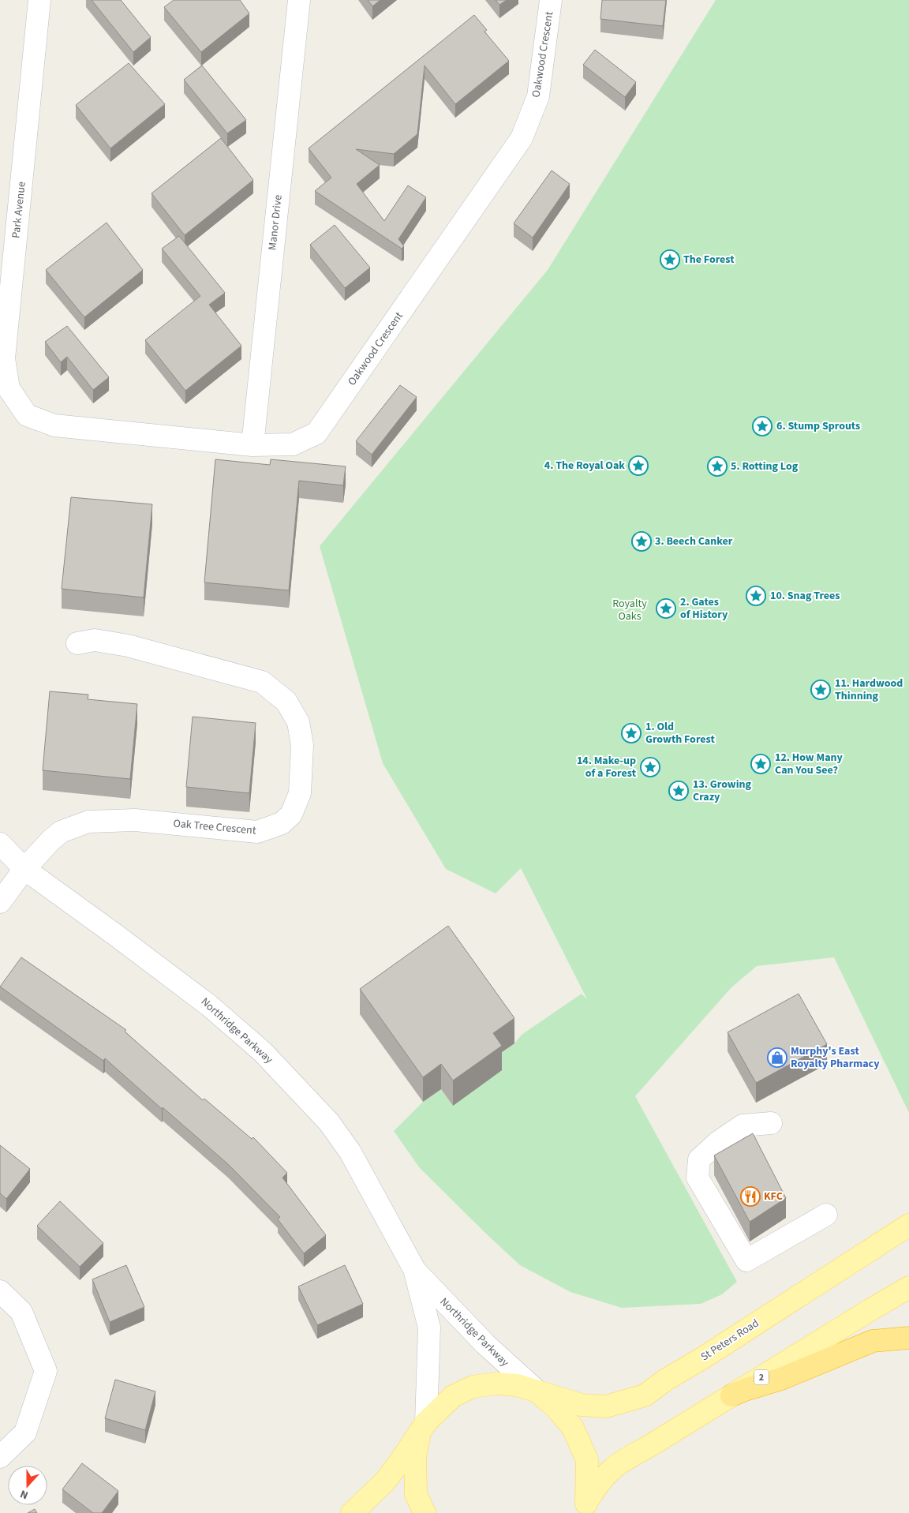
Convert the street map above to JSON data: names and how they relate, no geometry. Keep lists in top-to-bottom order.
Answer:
{
  "streets": {
    "main road": ["St Peters Road", "2"],
    "street": [
      "Oakwood Crescent",
      "Park Avenue",
      "Manor Drive",
      "Oak Tree Crescent",
      "Northridge Parkway"
    ]
  },
  "crossings": [
    ["Oakwood Crescent", "Park Avenue"],
    ["Oakwood Crescent", "Manor Drive"],
    ["Oak Tree Crescent", "Northridge Parkway"],
    ["Northridge Parkway", "St Peters Road"]
  ],
  "parks": ["Royalty Oaks"],
  "places": {
    "place": [
      "The Forest",
      "6. Stump Sprouts",
      "4. The Royal Oak",
      "5. Rotting Log",
      "3. Beech Canker",
      "10. Snag Trees",
      "2. Gates of History",
      "11. Hardwood Thinning",
      "1. Old Growth Forest",
      "12. How Many Can You See?",
      "14. Make-up of a Forest",
      "13. Growing Crazy"
    ],
    "shop": ["Murphy's East Royalty Pharmacy"],
    "restaurant": ["KFC"]
  },
  "north": "bottom"
}
